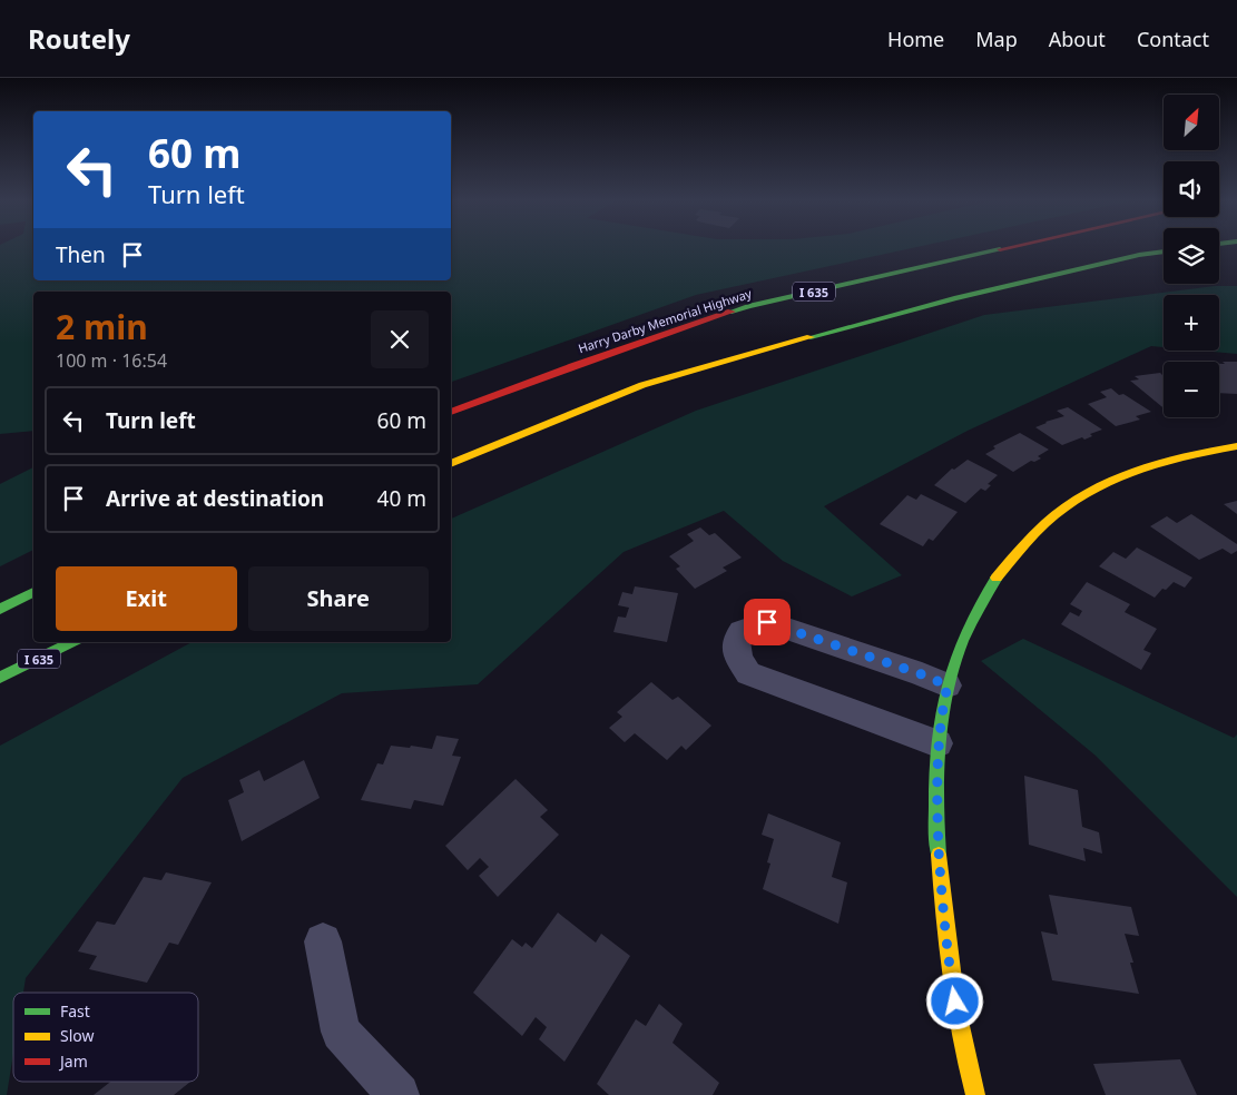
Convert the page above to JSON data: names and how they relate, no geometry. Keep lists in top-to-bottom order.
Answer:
{
  "streets": {
    "main road": ["I 635", "Harry Darby Memorial Highway"]
  },
  "legend": ["Fast", "Slow", "Jam"],
  "north": "top right",
  "page": {
    "header": "Routely",
    "nav": [
      "Home",
      "Map",
      "About",
      "Contact"
    ],
    "map_buttons": ["+", "−"],
    "turn": ["60 m", "Turn left"],
    "then": "Then",
    "heading": ["2 min", "100 m · 16:54"],
    "list": [
      {
        "name": "Turn left",
        "value": "60 m"
      },
      {
        "name": "Arrive at destination",
        "value": "40 m"
      }
    ],
    "buttons": ["Exit", "Share"]
  }
}
